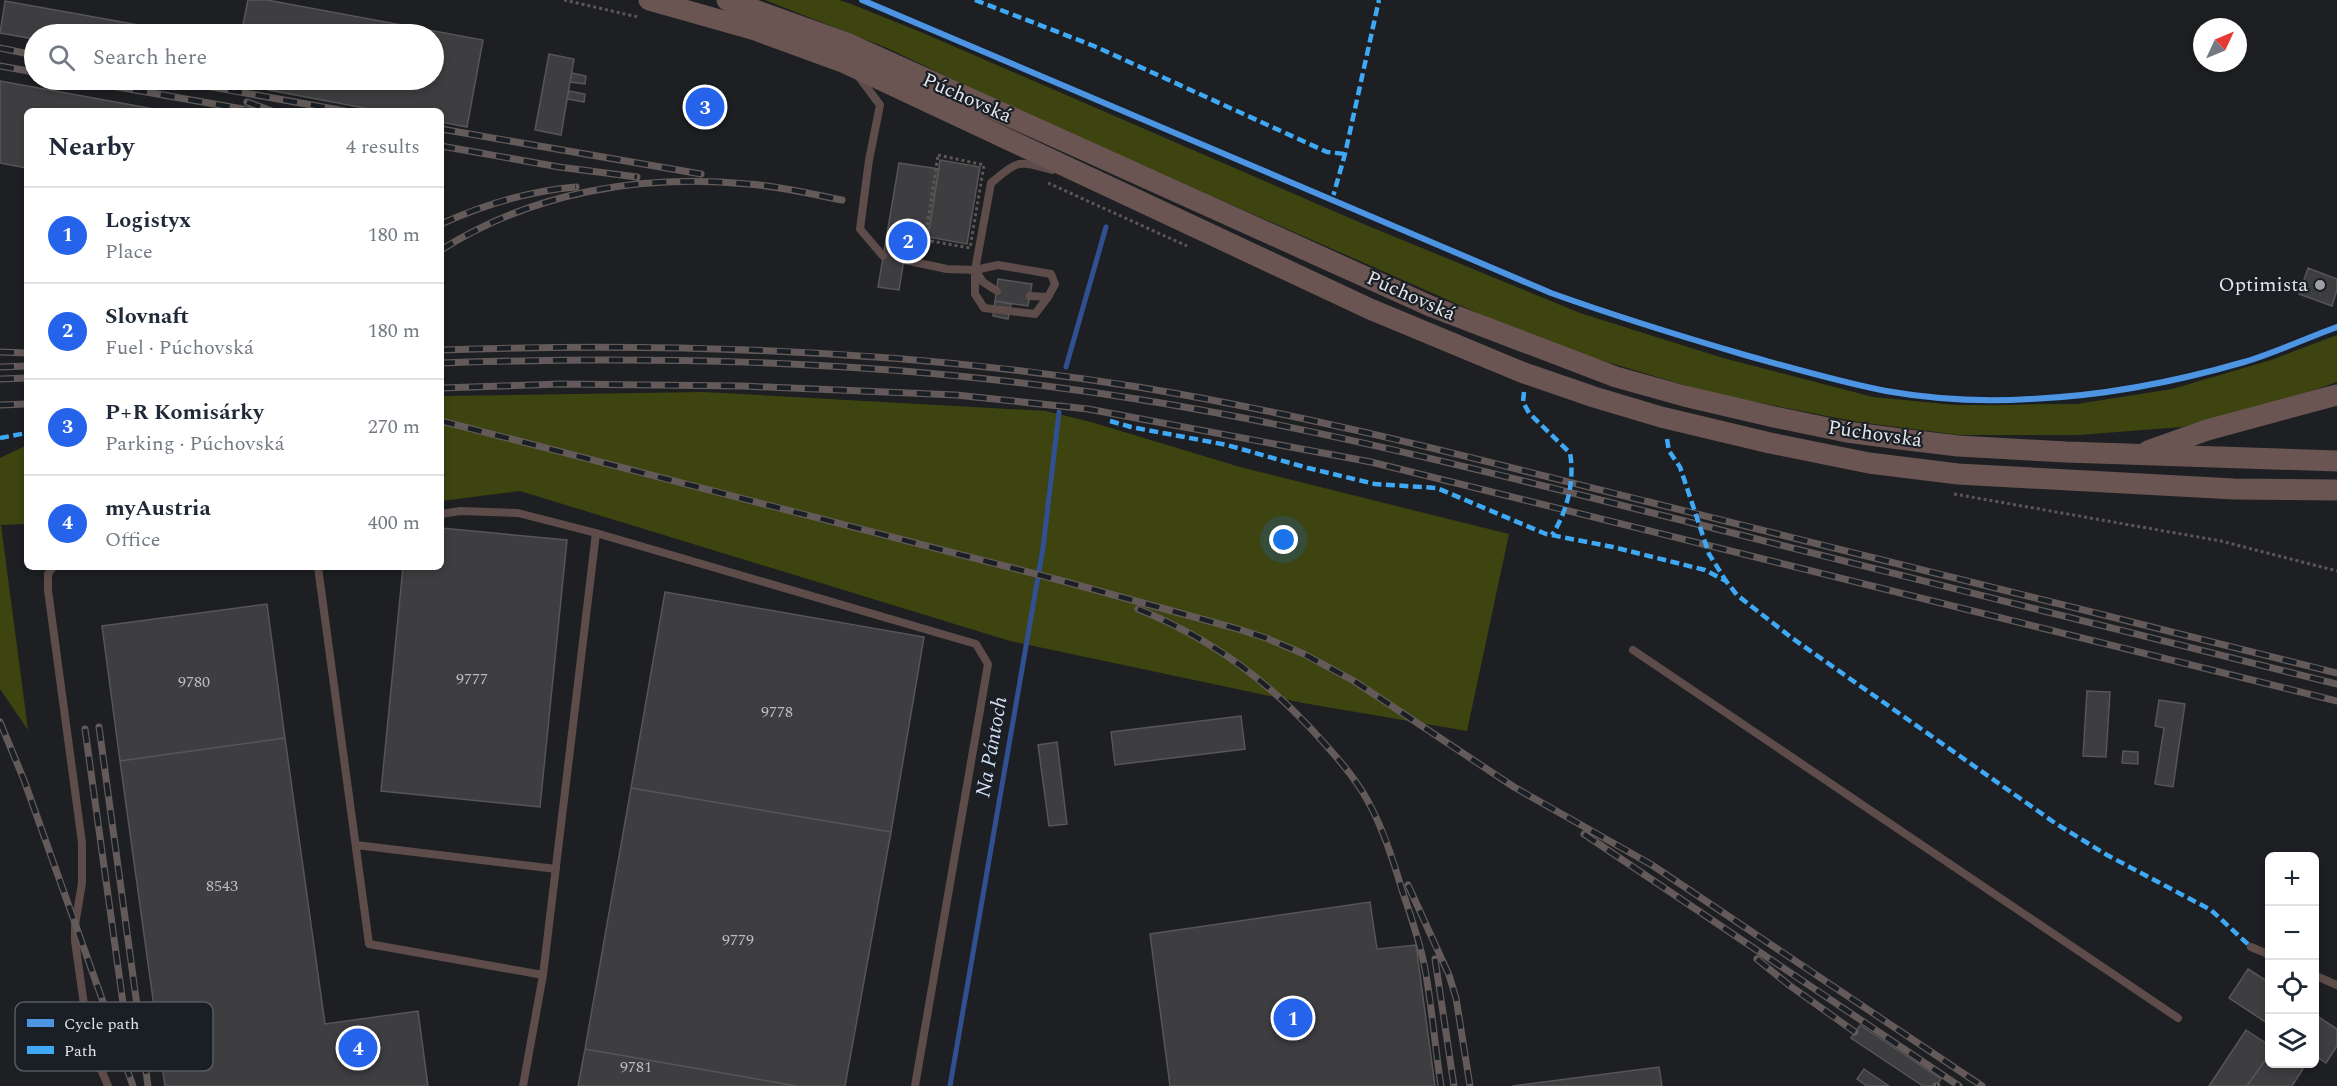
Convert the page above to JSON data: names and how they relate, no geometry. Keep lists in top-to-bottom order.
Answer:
{
  "streets": {
    "main road": ["Púchovská"]
  },
  "water": ["Na Pántoch"],
  "places": ["Optimista"],
  "house_numbers": [
    "9777",
    "9780",
    "9778",
    "8543",
    "9779",
    "9781"
  ],
  "legend": ["Cycle path", "Path"],
  "north": "top right",
  "page": {
    "search": "Search here",
    "pins": [
      "3",
      "2",
      "1",
      "4"
    ],
    "heading": ["Nearby", "4 results"],
    "list": [
      {
        "mark": "1",
        "name": "Logistyx",
        "note": "Place",
        "value": "180 m"
      },
      {
        "mark": "2",
        "name": "Slovnaft",
        "note": "Fuel · Púchovská",
        "value": "180 m"
      },
      {
        "mark": "3",
        "name": "P+R Komisárky",
        "note": "Parking · Púchovská",
        "value": "270 m"
      },
      {
        "mark": "4",
        "name": "myAustria",
        "note": "Office",
        "value": "400 m"
      }
    ],
    "map_buttons": ["+", "−"]
  }
}
